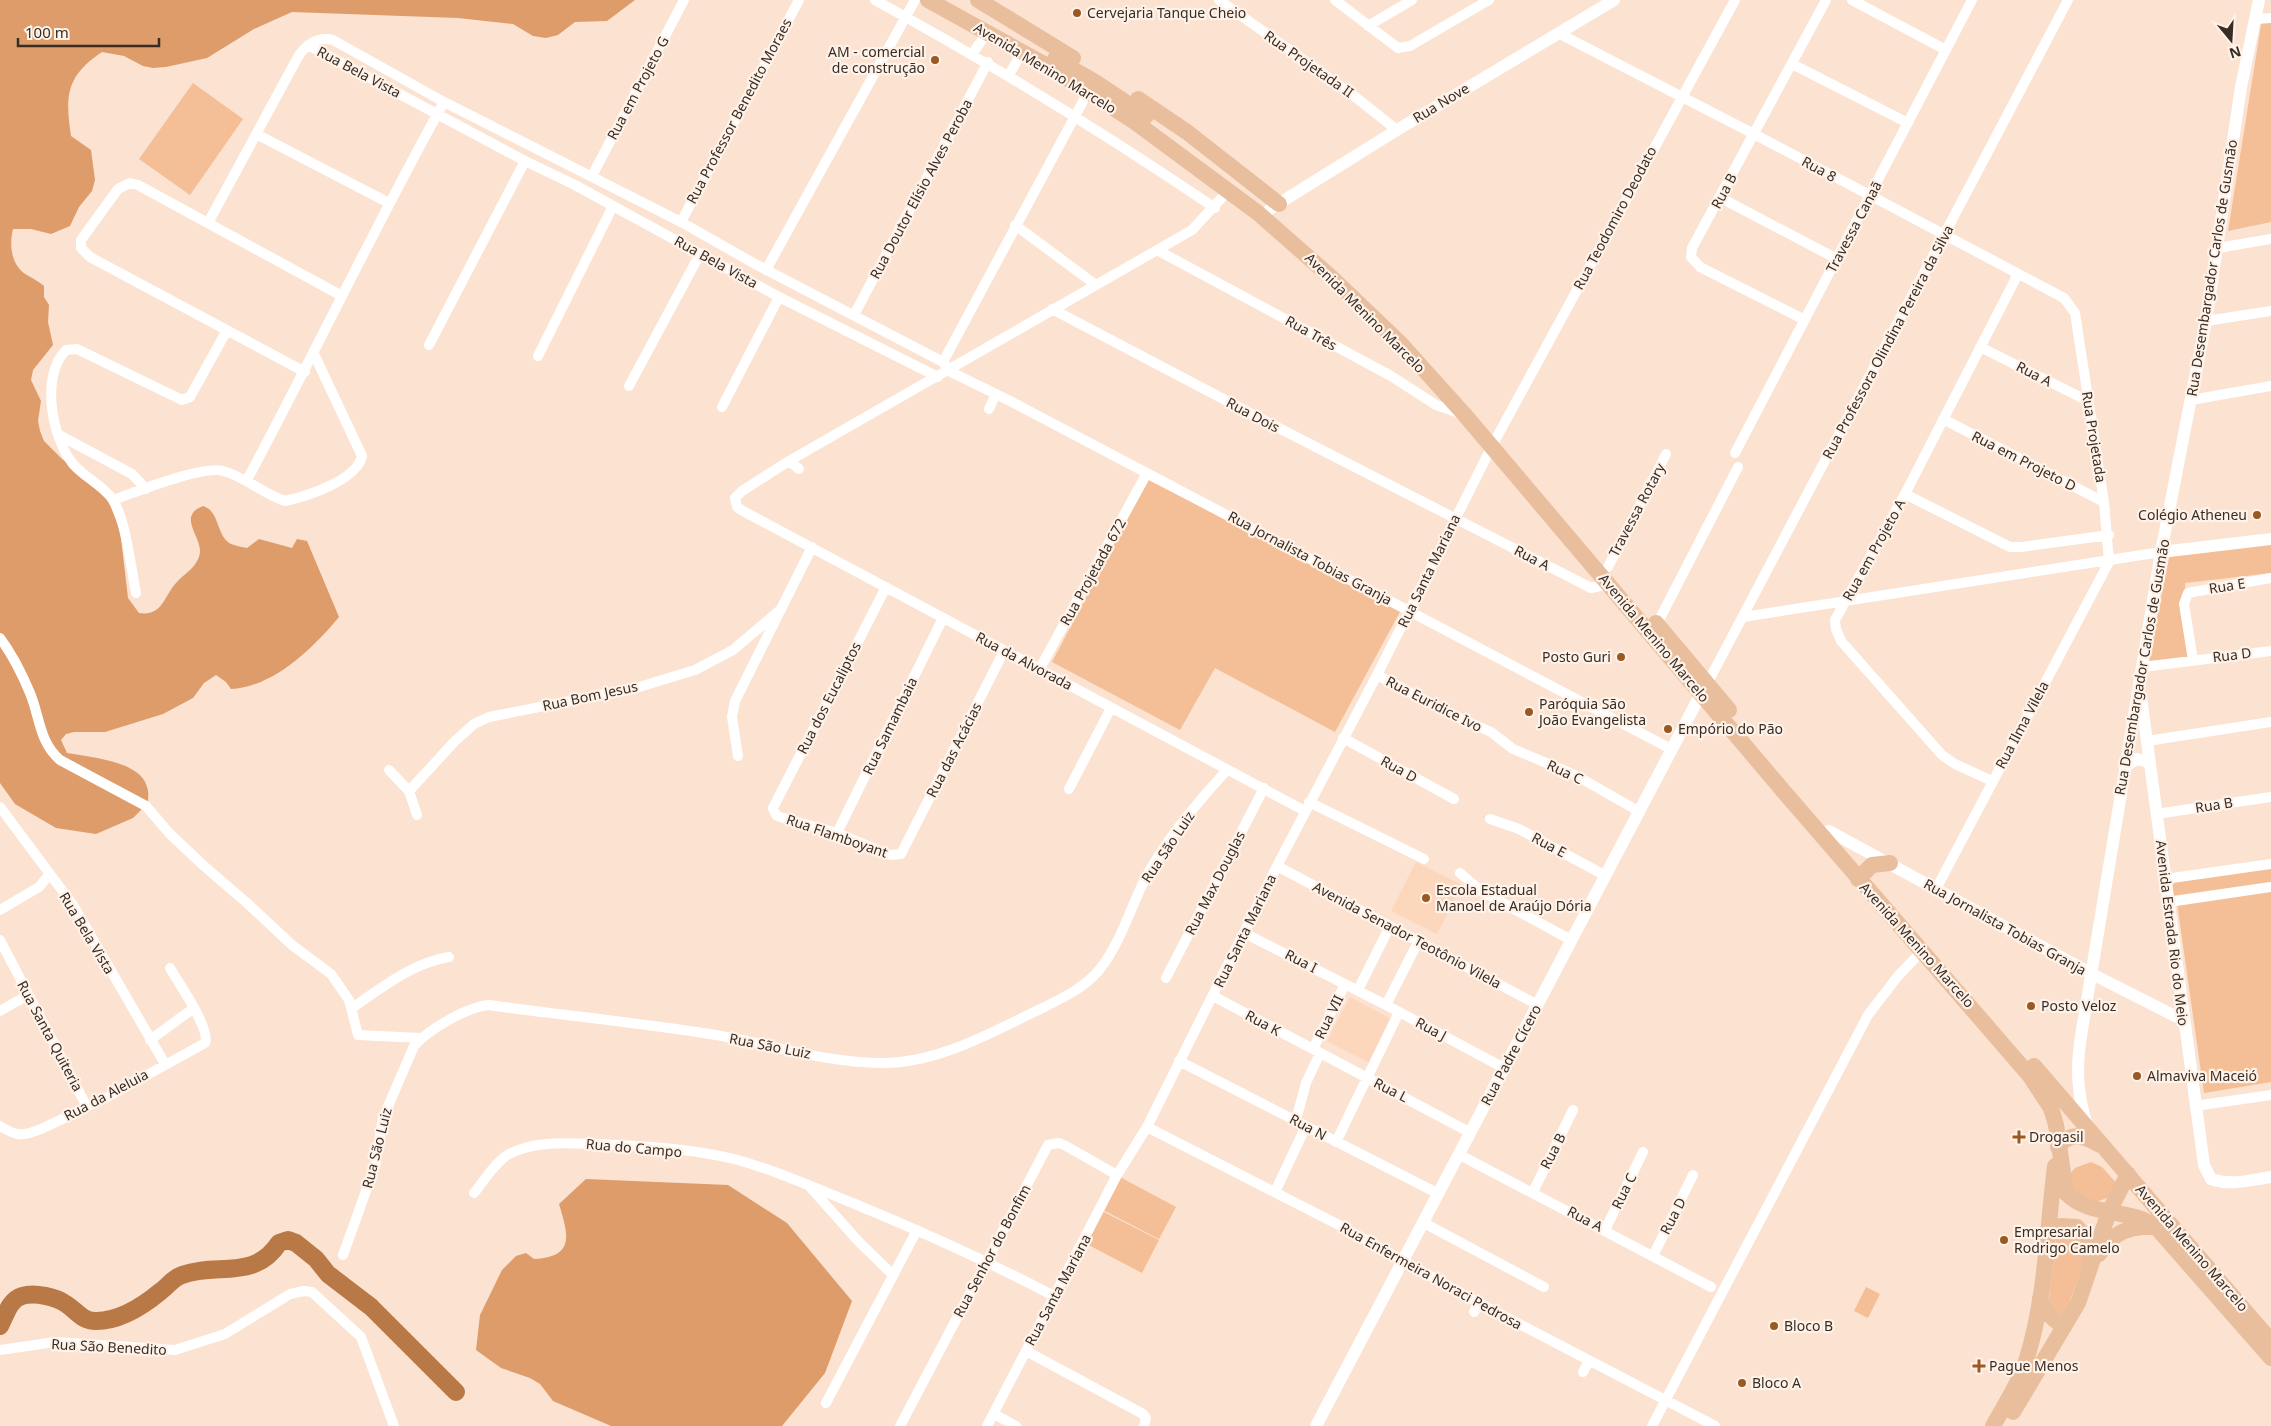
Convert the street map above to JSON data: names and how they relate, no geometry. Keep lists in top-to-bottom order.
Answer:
{
  "streets": {
    "main road": ["Avenida Menino Marcelo"],
    "street": [
      "Rua Projetada II",
      "Rua Bela Vista",
      "Rua em Projeto G",
      "Rua Nove",
      "Rua Professor Benedito Moraes",
      "Rua 8",
      "Rua Doutor Elísio Alves Peroba",
      "Rua B",
      "Rua Teodomiro Deodato",
      "Travessa Canaã",
      "Rua Desembargador Carlos de Gusmão",
      "Rua Três",
      "Rua Professora Olindina Pereira da Silva",
      "Rua A",
      "Rua Dois",
      "Rua Projetada",
      "Rua em Projeto D",
      "Travessa Rotary",
      "Rua em Projeto A",
      "Rua Jornalista Tobias Granja",
      "Rua Santa Mariana",
      "Rua Projetada 672",
      "Rua E",
      "Rua D",
      "Rua da Alvorada",
      "Rua Bom Jesus",
      "Rua dos Eucaliptos",
      "Rua Euridice Ivo",
      "Rua Ilma Vilela",
      "Rua Samambaia",
      "Rua das Acácias",
      "Rua C",
      "Rua Flamboyant",
      "Rua São Luiz",
      "Rua Max Douglas",
      "Avenida Estrada Rio do Meio",
      "Avenida Senador Teotônio Vilela",
      "Rua I",
      "Rua VII",
      "Rua K",
      "Rua J",
      "Rua Santa Quiteria",
      "Rua Padre Cícero",
      "Rua L",
      "Rua da Aleluia",
      "Rua N",
      "Rua do Campo",
      "Rua Senhor do Bonfim",
      "Rua Enfermeira Noraci Pedrosa",
      "Rua São Benedito"
    ]
  },
  "crossings": [
    ["Rua Projetada II", "Rua Nove"],
    ["Avenida Menino Marcelo", "Rua Nove"],
    ["Avenida Menino Marcelo", "Rua Teodomiro Deodato"],
    ["Avenida Menino Marcelo", "Rua Desembargador Carlos de Gusmão"],
    ["Avenida Menino Marcelo", "Rua Três"],
    ["Avenida Menino Marcelo", "Rua Professora Olindina Pereira da Silva"],
    ["Avenida Menino Marcelo", "Rua A"],
    ["Avenida Menino Marcelo", "Travessa Rotary"],
    ["Avenida Menino Marcelo", "Rua Jornalista Tobias Granja"],
    ["Avenida Menino Marcelo", "Rua Santa Mariana"],
    ["Avenida Menino Marcelo", "Rua Padre Cícero"],
    ["Rua Bela Vista", "Rua em Projeto G"],
    ["Rua Bela Vista", "Rua Professor Benedito Moraes"],
    ["Rua Bela Vista", "Rua Doutor Elísio Alves Peroba"],
    ["Rua Bela Vista", "Rua Jornalista Tobias Granja"],
    ["Rua Bela Vista", "Rua da Aleluia"],
    ["Rua Nove", "Rua 8"],
    ["Rua 8", "Rua B"],
    ["Rua 8", "Rua Teodomiro Deodato"],
    ["Rua 8", "Travessa Canaã"],
    ["Rua 8", "Rua Professora Olindina Pereira da Silva"],
    ["Rua 8", "Rua Projetada"],
    ["Rua 8", "Rua em Projeto A"],
    ["Rua B", "Travessa Canaã"],
    ["Rua B", "Rua A"],
    ["Rua B", "Avenida Estrada Rio do Meio"],
    ["Rua Teodomiro Deodato", "Rua Santa Mariana"],
    ["Rua Desembargador Carlos de Gusmão", "Rua Jornalista Tobias Granja"],
    ["Rua Desembargador Carlos de Gusmão", "Rua D"],
    ["Rua Desembargador Carlos de Gusmão", "Avenida Estrada Rio do Meio"],
    ["Rua Professora Olindina Pereira da Silva", "Rua Padre Cícero"],
    ["Rua A", "Rua Dois"],
    ["Rua A", "Rua Projetada"],
    ["Rua A", "Rua em Projeto A"],
    ["Rua A", "Rua Santa Mariana"],
    ["Rua A", "Rua D"],
    ["Rua A", "Rua C"],
    ["Rua A", "Rua Padre Cícero"],
    ["Rua Dois", "Rua Santa Mariana"],
    ["Rua Projetada", "Rua em Projeto D"],
    ["Rua Projetada", "Rua Ilma Vilela"],
    ["Rua em Projeto D", "Rua em Projeto A"],
    ["Rua em Projeto A", "Rua Ilma Vilela"],
    ["Rua Jornalista Tobias Granja", "Rua Santa Mariana"],
    ["Rua Jornalista Tobias Granja", "Rua Projetada 672"],
    ["Rua Jornalista Tobias Granja", "Rua Ilma Vilela"],
    ["Rua Jornalista Tobias Granja", "Avenida Estrada Rio do Meio"],
    ["Rua Jornalista Tobias Granja", "Rua Padre Cícero"],
    ["Rua Santa Mariana", "Rua D"],
    ["Rua Santa Mariana", "Rua da Alvorada"],
    ["Rua Santa Mariana", "Rua Euridice Ivo"],
    ["Rua Santa Mariana", "Avenida Senador Teotônio Vilela"],
    ["Rua Santa Mariana", "Rua I"],
    ["Rua Santa Mariana", "Rua K"],
    ["Rua Santa Mariana", "Rua N"],
    ["Rua Santa Mariana", "Rua do Campo"],
    ["Rua Santa Mariana", "Rua Senhor do Bonfim"],
    ["Rua Santa Mariana", "Rua Enfermeira Noraci Pedrosa"],
    ["Rua Projetada 672", "Rua da Alvorada"],
    ["Rua E", "Rua D"],
    ["Rua E", "Rua Padre Cícero"],
    ["Rua da Alvorada", "Rua dos Eucaliptos"],
    ["Rua da Alvorada", "Rua Samambaia"],
    ["Rua da Alvorada", "Rua das Acácias"],
    ["Rua da Alvorada", "Rua São Luiz"],
    ["Rua da Alvorada", "Rua Max Douglas"],
    ["Rua dos Eucaliptos", "Rua Flamboyant"],
    ["Rua Euridice Ivo", "Rua C"],
    ["Rua Samambaia", "Rua Flamboyant"],
    ["Rua das Acácias", "Rua Flamboyant"],
    ["Rua C", "Rua Padre Cícero"],
    ["Avenida Senador Teotônio Vilela", "Rua Padre Cícero"],
    ["Rua I", "Rua VII"],
    ["Rua I", "Rua J"],
    ["Rua VII", "Rua K"],
    ["Rua VII", "Rua L"],
    ["Rua VII", "Rua N"],
    ["Rua K", "Rua L"],
    ["Rua J", "Rua Padre Cícero"],
    ["Rua Santa Quiteria", "Rua da Aleluia"],
    ["Rua Padre Cícero", "Rua L"],
    ["Rua Padre Cícero", "Rua N"],
    ["Rua Padre Cícero", "Rua Enfermeira Noraci Pedrosa"],
    ["Rua do Campo", "Rua Senhor do Bonfim"]
  ],
  "places": {
    "other": [
      "Cervejaria Tanque Cheio",
      "AM - comercial de construção",
      "Colégio Atheneu",
      "Posto Guri",
      "Paróquia São João Evangelista",
      "Empório do Pão",
      "Escola Estadual Manoel de Araújo Dória",
      "Posto Veloz",
      "Almaviva Maceió",
      "Empresarial Rodrigo Camelo",
      "Bloco B",
      "Bloco A"
    ],
    "health": ["Drogasil", "Pague Menos"]
  },
  "scale_bar": "100 m",
  "north": "bottom"
}
